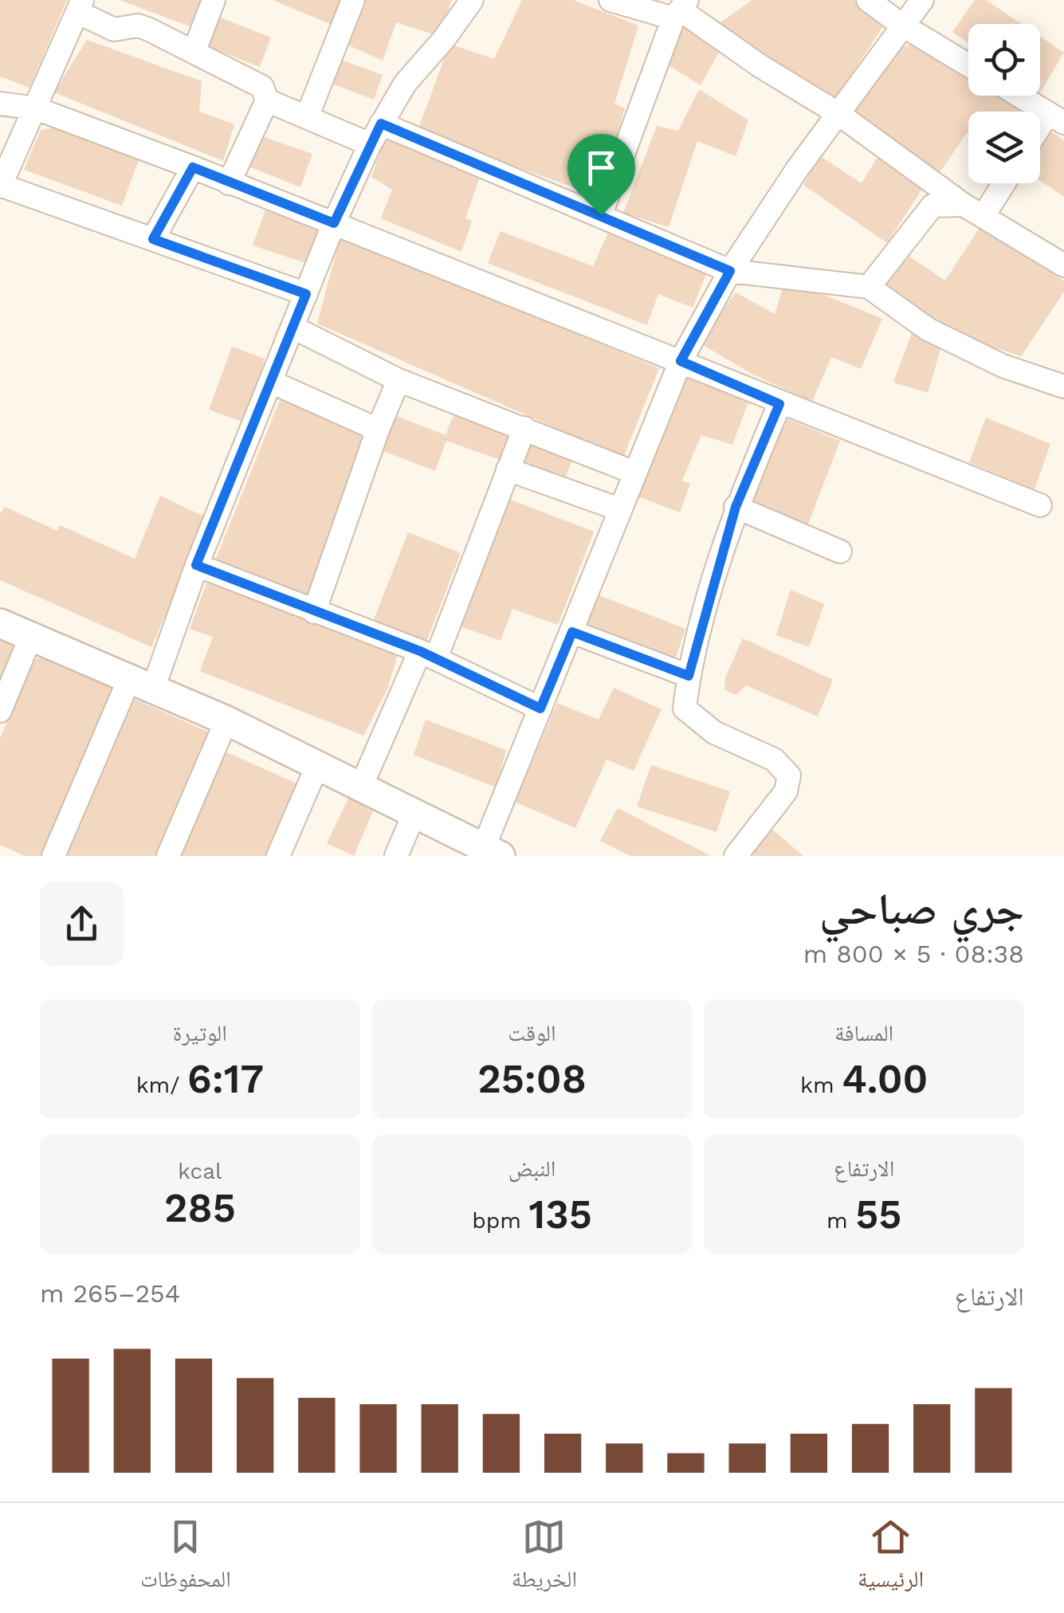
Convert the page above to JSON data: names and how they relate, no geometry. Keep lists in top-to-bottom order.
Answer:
{
  "page": {
    "heading": ["جري صباحي", "08:38 · 5 × 800 m"],
    "stats": [
      ["المسافة", "4.00 km"],
      ["الوقت", "25:08"],
      ["الوتيرة", "6:17 /km"],
      ["الارتفاع", "55 m"],
      ["النبض", "135 bpm"],
      ["kcal", "285"]
    ],
    "chart": ["الارتفاع", "254–265 m"],
    "tabs": ["الرئيسية", "الخريطة", "المحفوظات"]
  }
}
